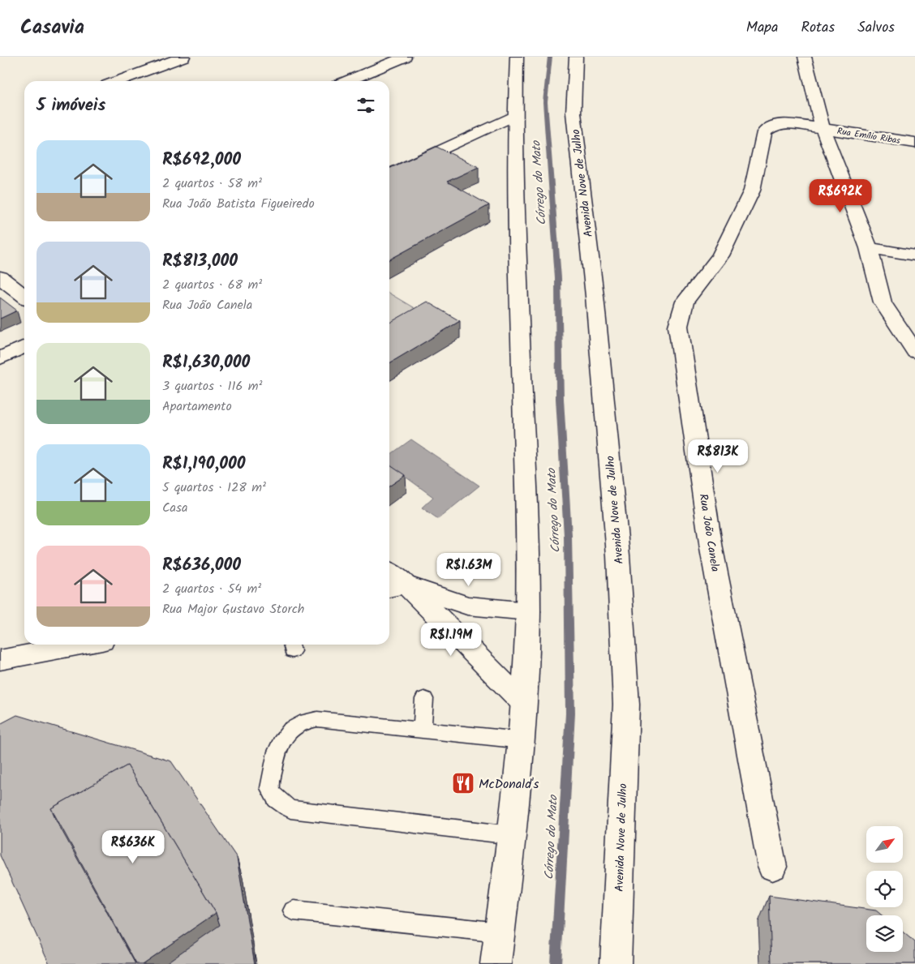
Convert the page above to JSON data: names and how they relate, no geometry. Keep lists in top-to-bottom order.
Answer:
{
  "streets": {
    "street": ["Rua Emílio Ribas", "Avenida Nove de Julho", "Rua João Canela"]
  },
  "crossings": [
    ["Rua Emílio Ribas", "Rua João Canela"]
  ],
  "water": ["Córrego do Mato"],
  "places": {
    "restaurant": ["McDonald's"]
  },
  "north": "top right",
  "page": {
    "header": "Casavia",
    "nav": ["Mapa", "Rotas", "Salvos"],
    "heading": "5 imóveis",
    "list": [
      {
        "name": "R$692,000",
        "note": "2 quartos · 58 m² · Rua João Batista Figueiredo"
      },
      {
        "name": "R$813,000",
        "note": "2 quartos · 68 m² · Rua João Canela"
      },
      {
        "name": "R$1,630,000",
        "note": "3 quartos · 116 m² · Apartamento"
      },
      {
        "name": "R$1,190,000",
        "note": "5 quartos · 128 m² · Casa"
      },
      {
        "name": "R$636,000",
        "note": "2 quartos · 54 m² · Rua Major Gustavo Storch"
      }
    ],
    "price": [
      "R$692K",
      "R$813K",
      "R$1.63M",
      "R$1.19M",
      "R$636K"
    ]
  }
}
